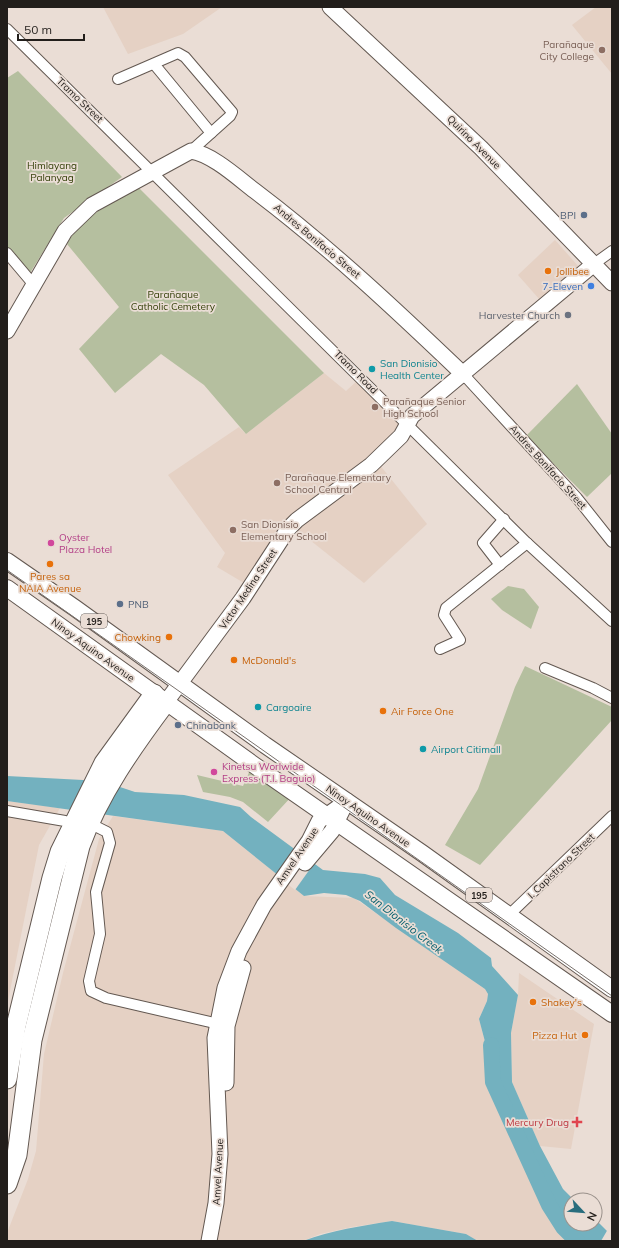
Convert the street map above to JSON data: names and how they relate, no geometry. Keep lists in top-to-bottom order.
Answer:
{
  "streets": {
    "main road": [
      "Quirino Avenue",
      "Andres Bonifacio Street",
      "Victor Medina Street",
      "195",
      "Ninoy Aquino Avenue",
      "Amvel Avenue"
    ],
    "street": ["Tramo Street", "Tramo Road", "I. Capistrano Street"]
  },
  "crossings": [
    ["Tramo Street", "Tramo Road"],
    ["Quirino Avenue", "Victor Medina Street"],
    ["Andres Bonifacio Street", "Victor Medina Street"],
    ["Tramo Road", "Victor Medina Street"],
    ["Victor Medina Street", "Ninoy Aquino Avenue"],
    ["Ninoy Aquino Avenue", "Amvel Avenue"],
    ["Ninoy Aquino Avenue", "I. Capistrano Street"]
  ],
  "water": ["San Dionisio Creek"],
  "parks": ["Himlayang Palanyag", "Parañaque Catholic Cemetery"],
  "places": {
    "other": [
      "Parañaque City College",
      "BPI",
      "Jollibee",
      "7-Eleven",
      "Harvester Church",
      "San Dionisio Health Center",
      "Parañaque Senior High School",
      "Parañaque Elementary School Central",
      "San Dionisio Elementary School",
      "Oyster Plaza Hotel",
      "Pares sa NAIA Avenue",
      "PNB",
      "Chowking",
      "McDonald's",
      "Cargoaire",
      "Air Force One",
      "Chinabank",
      "Airport Citimall",
      "Kinetsu Worlwide Express (T.I. Baguio)",
      "Shakey's",
      "Pizza Hut"
    ],
    "health": ["Mercury Drug"]
  },
  "scale_bar": "50 m",
  "north": "bottom right"
}
